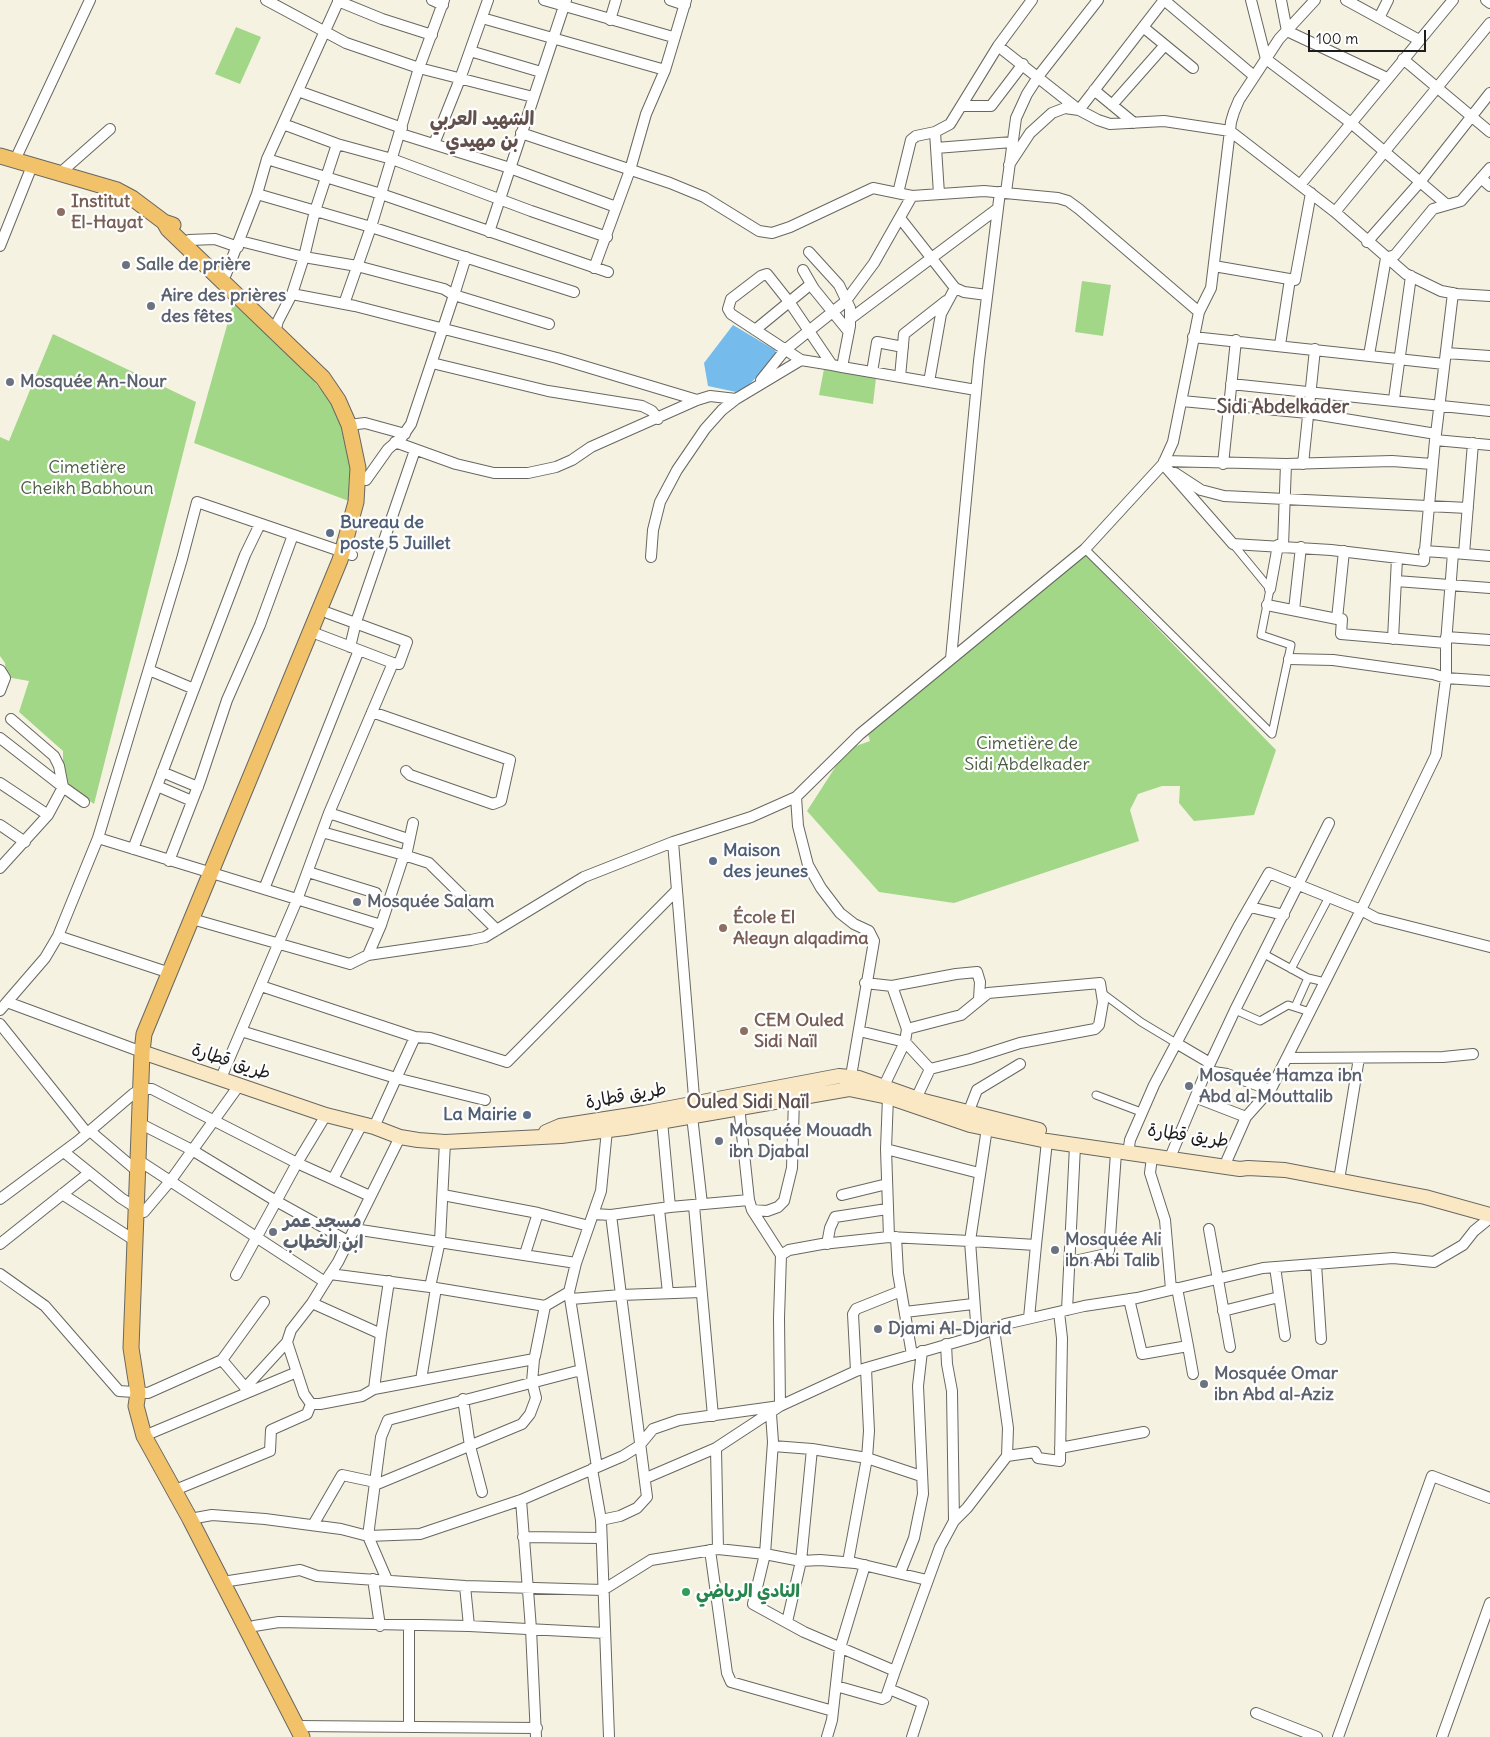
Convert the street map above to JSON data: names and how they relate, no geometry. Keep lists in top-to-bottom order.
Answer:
{
  "streets": {
    "main road": ["طريق قطارة"]
  },
  "districts": ["الشهيد العربي بن مهيدي", "Sidi Abdelkader", "Ouled Sidi Naïl"],
  "parks": ["Cimetière Cheikh Babhoun", "Cimetière de Sidi Abdelkader"],
  "places": [
    "Institut El-Hayat",
    "Salle de prière",
    "Aire des prières des fêtes",
    "Mosquée An-Nour",
    "Bureau de poste 5 Juillet",
    "Maison des jeunes",
    "Mosquée Salam",
    "École El Aleayn alqadima",
    "CEM Ouled Sidi Naïl",
    "Mosquée Hamza ibn Abd al-Mouttalib",
    "La Mairie",
    "Mosquée Mouadh ibn Djabal",
    "مسجد عمر ابن الخطاب",
    "Mosquée Ali ibn Abi Talib",
    "Djami Al-Djarid",
    "Mosquée Omar ibn Abd al-Aziz",
    "النادي الرياضي"
  ],
  "scale_bar": "100 m"
}
